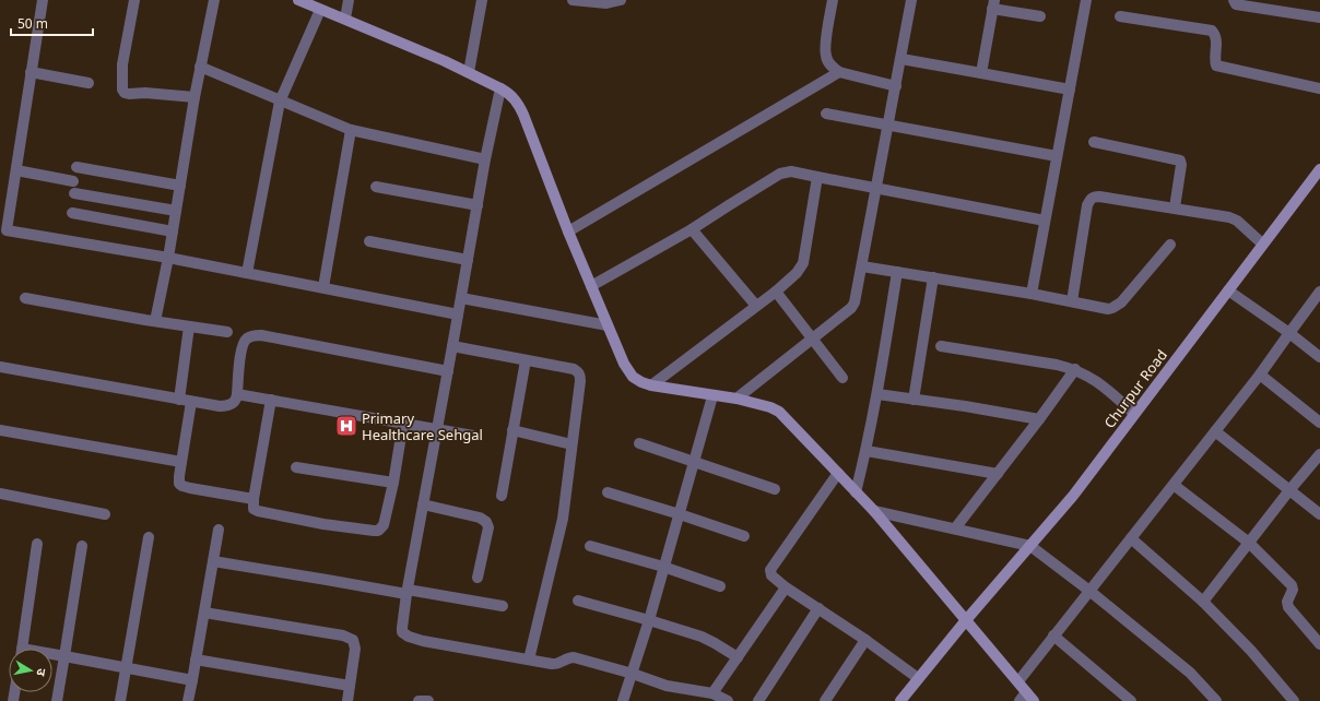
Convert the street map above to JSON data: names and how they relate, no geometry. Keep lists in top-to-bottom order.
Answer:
{
  "streets": {
    "street": ["Churpur Road"]
  },
  "places": {
    "hospital": ["Primary Healthcare Sehgal"]
  },
  "scale_bar": "50 m",
  "north": "right"
}
